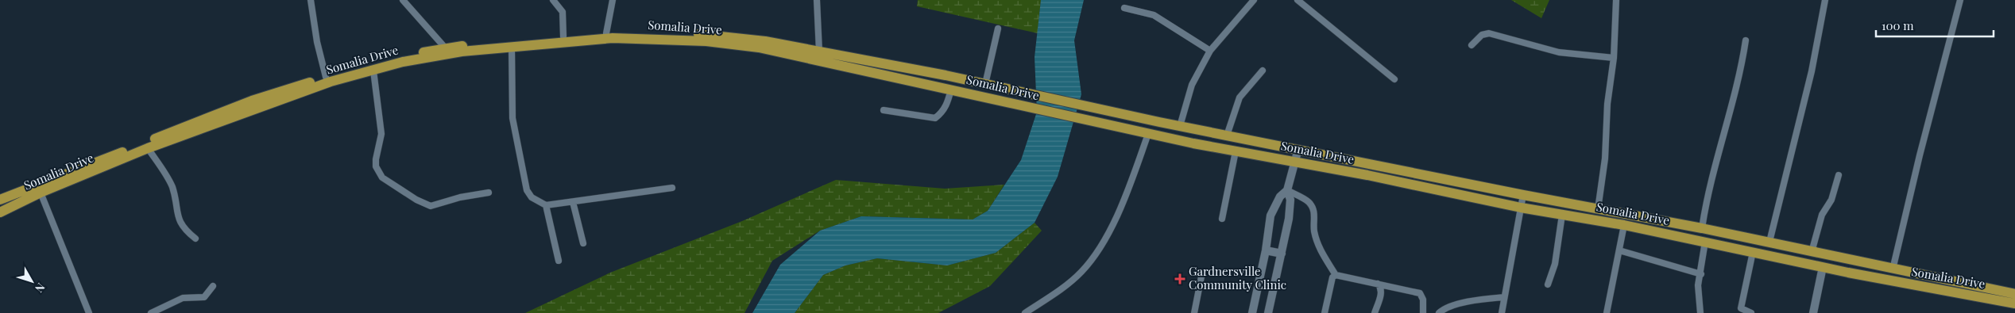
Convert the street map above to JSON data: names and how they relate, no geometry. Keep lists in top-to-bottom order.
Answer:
{
  "streets": {
    "main road": ["Somalia Drive"]
  },
  "places": {
    "health": ["Gardnersville Community Clinic"]
  },
  "scale_bar": "100 m",
  "north": "bottom right"
}
